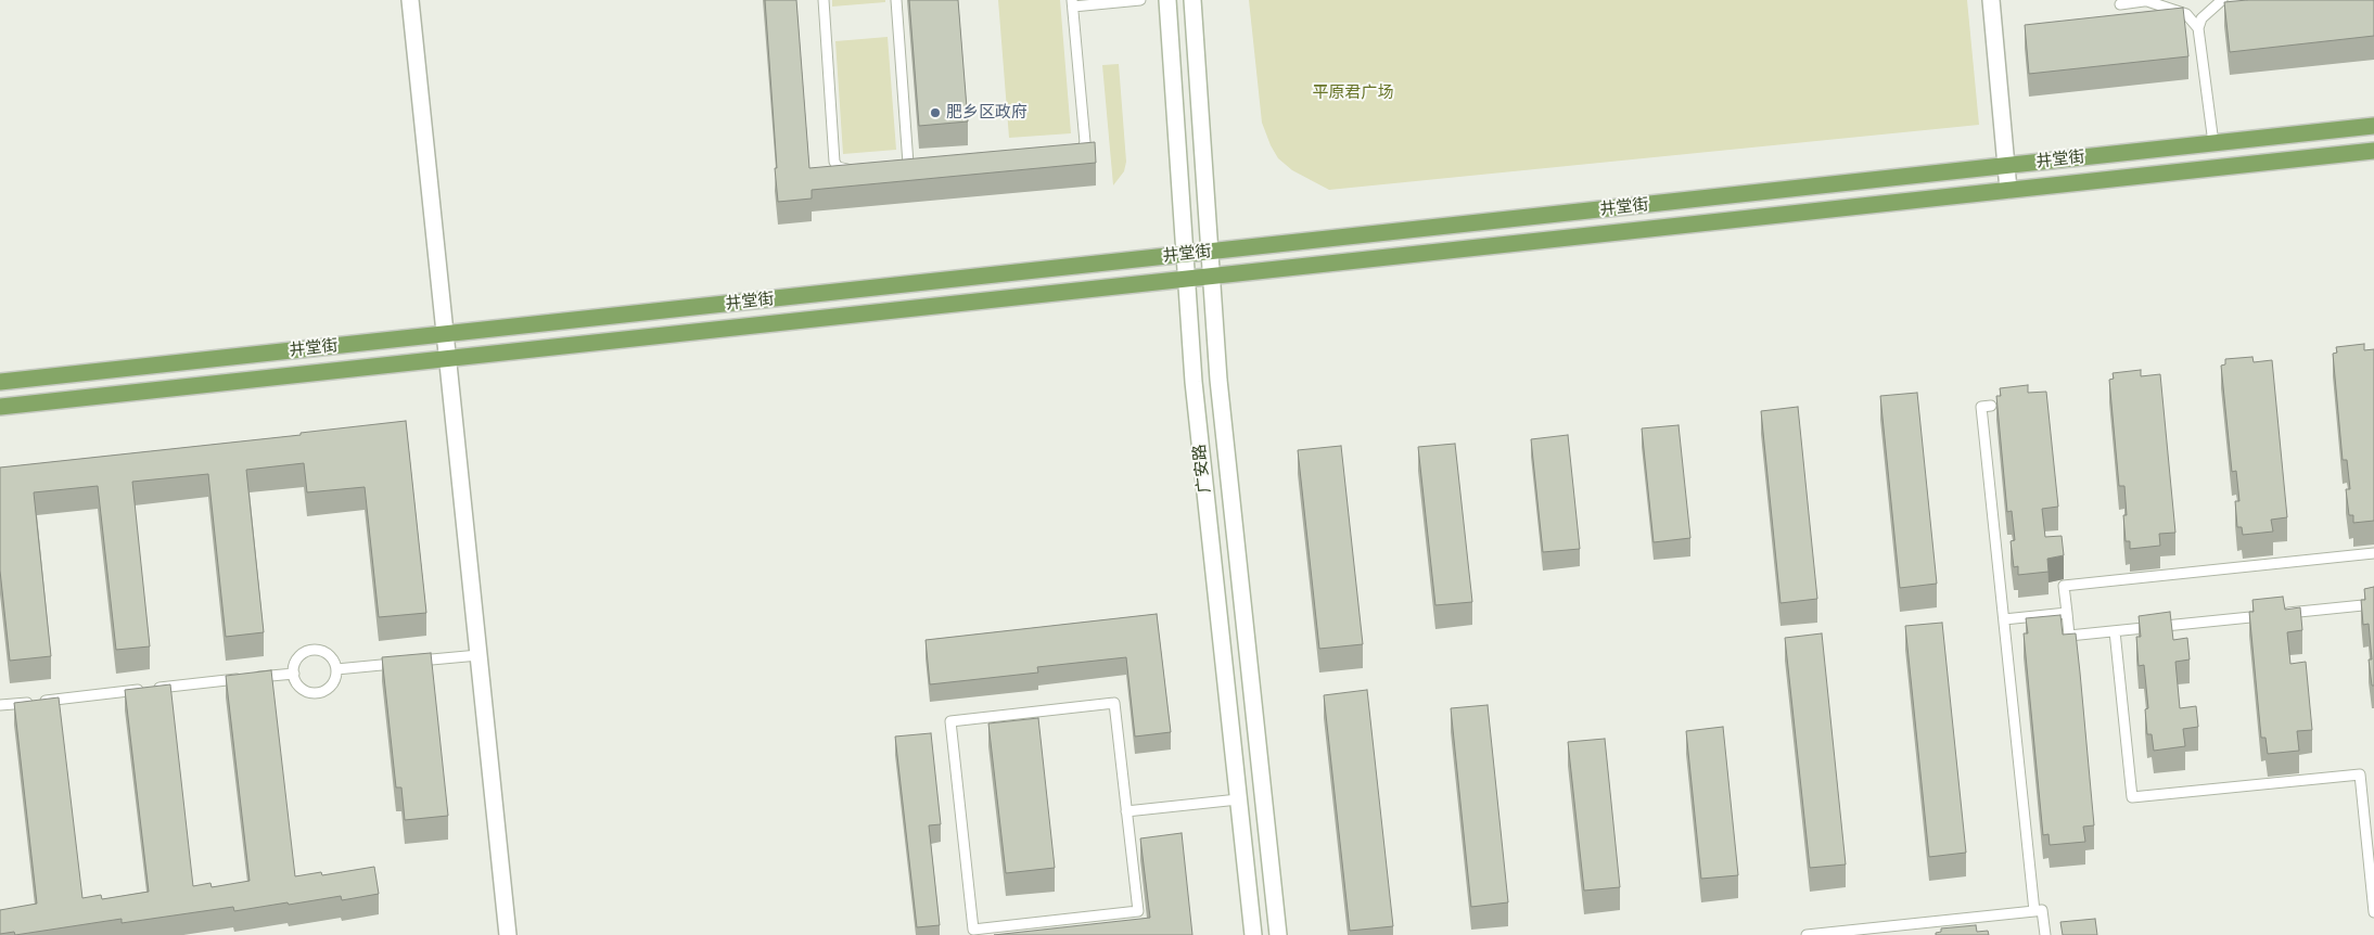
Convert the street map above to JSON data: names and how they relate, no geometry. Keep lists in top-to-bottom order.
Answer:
{
  "streets": {
    "main road": ["井堂街", "广安路"]
  },
  "crossings": [
    ["井堂街", "广安路"]
  ],
  "parks": ["平原君广场"],
  "places": ["肥乡区政府"]
}
